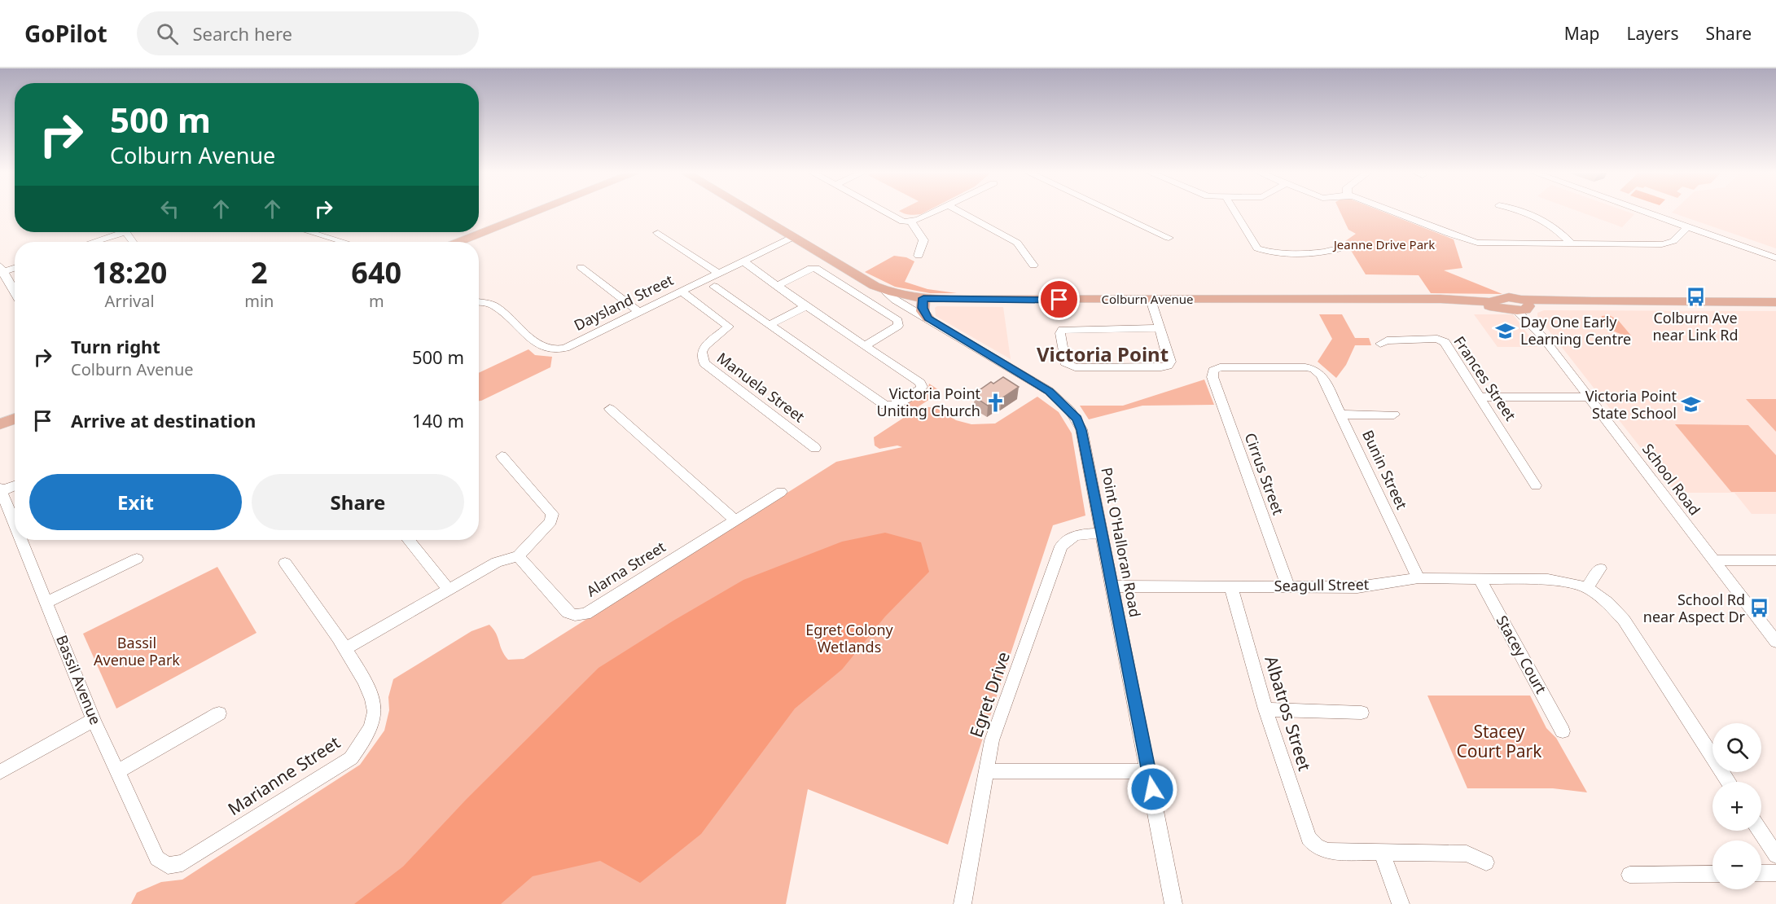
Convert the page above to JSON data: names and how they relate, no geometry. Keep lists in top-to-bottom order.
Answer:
{
  "streets": {
    "main road": ["Colburn Avenue"],
    "street": [
      "Daysland Street",
      "Frances Street",
      "Manuela Street",
      "Bunin Street",
      "Cirrus Street",
      "School Road",
      "Point O'Halloran Road",
      "Alarna Street",
      "Seagull Street",
      "Stacey Court",
      "Bassil Avenue",
      "Egret Drive",
      "Albatros Street",
      "Marianne Street"
    ]
  },
  "crossings": [
    ["Colburn Avenue", "Daysland Street"],
    ["Colburn Avenue", "School Road"],
    ["Colburn Avenue", "Point O'Halloran Road"],
    ["Daysland Street", "Manuela Street"],
    ["Bunin Street", "Cirrus Street"],
    ["Bunin Street", "Seagull Street"],
    ["Cirrus Street", "Seagull Street"],
    ["Point O'Halloran Road", "Seagull Street"],
    ["Point O'Halloran Road", "Egret Drive"],
    ["Seagull Street", "Stacey Court"],
    ["Seagull Street", "Albatros Street"],
    ["Bassil Avenue", "Marianne Street"]
  ],
  "districts": ["Victoria Point"],
  "parks": [
    "Jeanne Drive Park",
    "Egret Colony Wetlands",
    "Bassil Avenue Park",
    "Stacey Court Park"
  ],
  "places": {
    "bus stop": ["Colburn Ave near Link Rd", "School Rd near Aspect Dr"],
    "school or university": ["Day One Early Learning Centre", "Victoria Point State School"],
    "church": ["Victoria Point Uniting Church"]
  },
  "page": {
    "header": "GoPilot",
    "search": "Search here",
    "nav": ["Map", "Layers", "Share"],
    "turn": ["500 m", "Colburn Avenue"],
    "eta": [
      "18:20",
      "Arrival",
      "2",
      "min",
      "640",
      "m"
    ],
    "list": [
      {
        "name": "Turn right",
        "note": "Colburn Avenue",
        "value": "500 m"
      },
      {
        "name": "Arrive at destination",
        "value": "140 m"
      }
    ],
    "buttons": ["Exit", "Share"],
    "map_buttons": ["+", "−"]
  }
}
